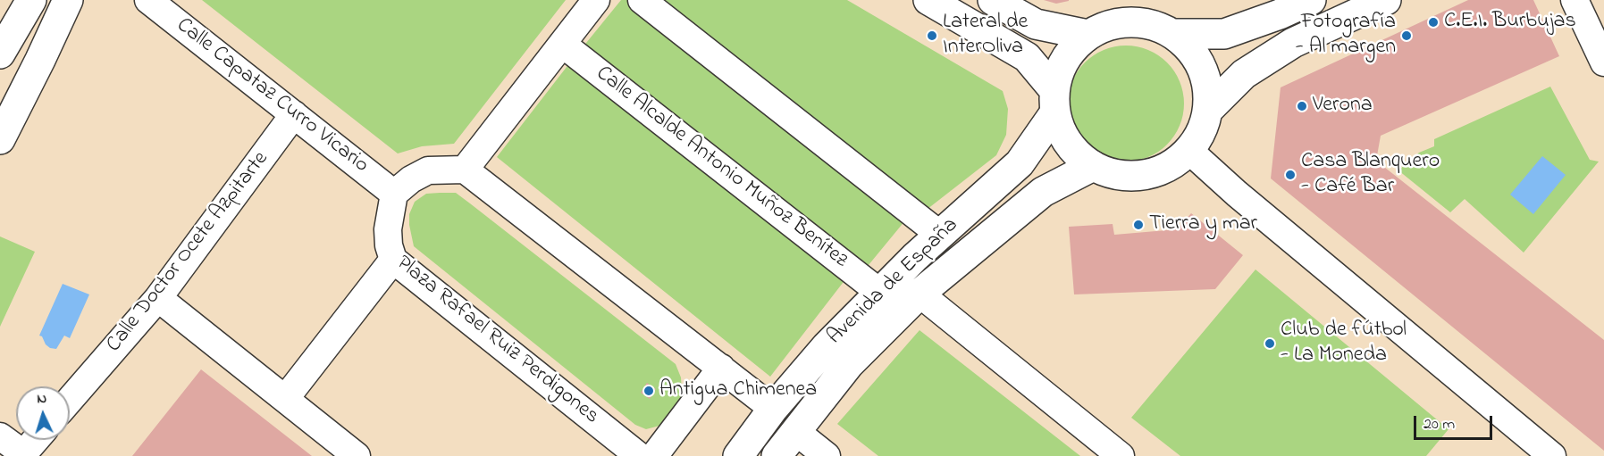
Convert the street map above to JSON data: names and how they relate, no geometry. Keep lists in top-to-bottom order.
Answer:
{
  "streets": {
    "main road": ["Avenida de España"],
    "street": [
      "Calle Capataz Curro Vicario",
      "Calle Alcalde Antonio Muñoz Benítez",
      "Calle Doctor Ocete Azpitarte",
      "Plaza Rafael Ruiz Perdigones"
    ]
  },
  "crossings": [
    ["Calle Capataz Curro Vicario", "Calle Doctor Ocete Azpitarte"],
    ["Calle Capataz Curro Vicario", "Plaza Rafael Ruiz Perdigones"],
    ["Calle Alcalde Antonio Muñoz Benítez", "Avenida de España"]
  ],
  "places": [
    "C.E.I. Burbujas",
    "Lateral de InterOliva",
    "Fotografía - Al margen",
    "Verona",
    "Casa Blanquero - Café Bar",
    "Tierra y mar",
    "Club de fútbol - La Moneda",
    "Antigua Chimenea"
  ],
  "scale_bar": "20 m",
  "north": "top"
}
